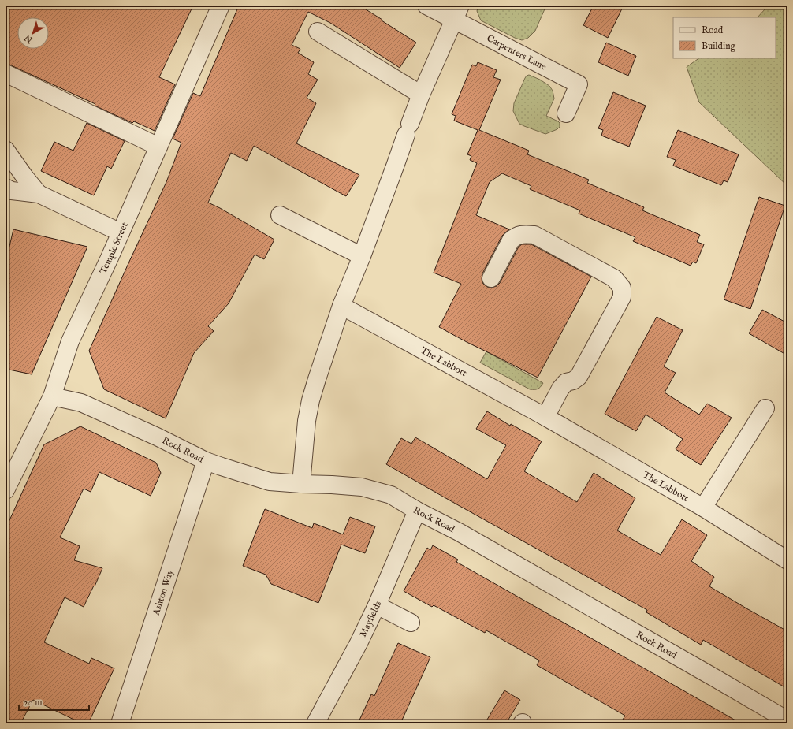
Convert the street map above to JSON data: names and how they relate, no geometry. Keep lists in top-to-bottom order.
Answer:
{
  "streets": {
    "street": [
      "Carpenters Lane",
      "Temple Street",
      "The Labbott",
      "Rock Road",
      "Ashton Way",
      "Mayfields"
    ]
  },
  "crossings": [
    ["Temple Street", "Rock Road"],
    ["Rock Road", "Ashton Way"],
    ["Rock Road", "Mayfields"]
  ],
  "legend": ["Road", "Building"],
  "scale_bar": "20 m",
  "north": "bottom left"
}
